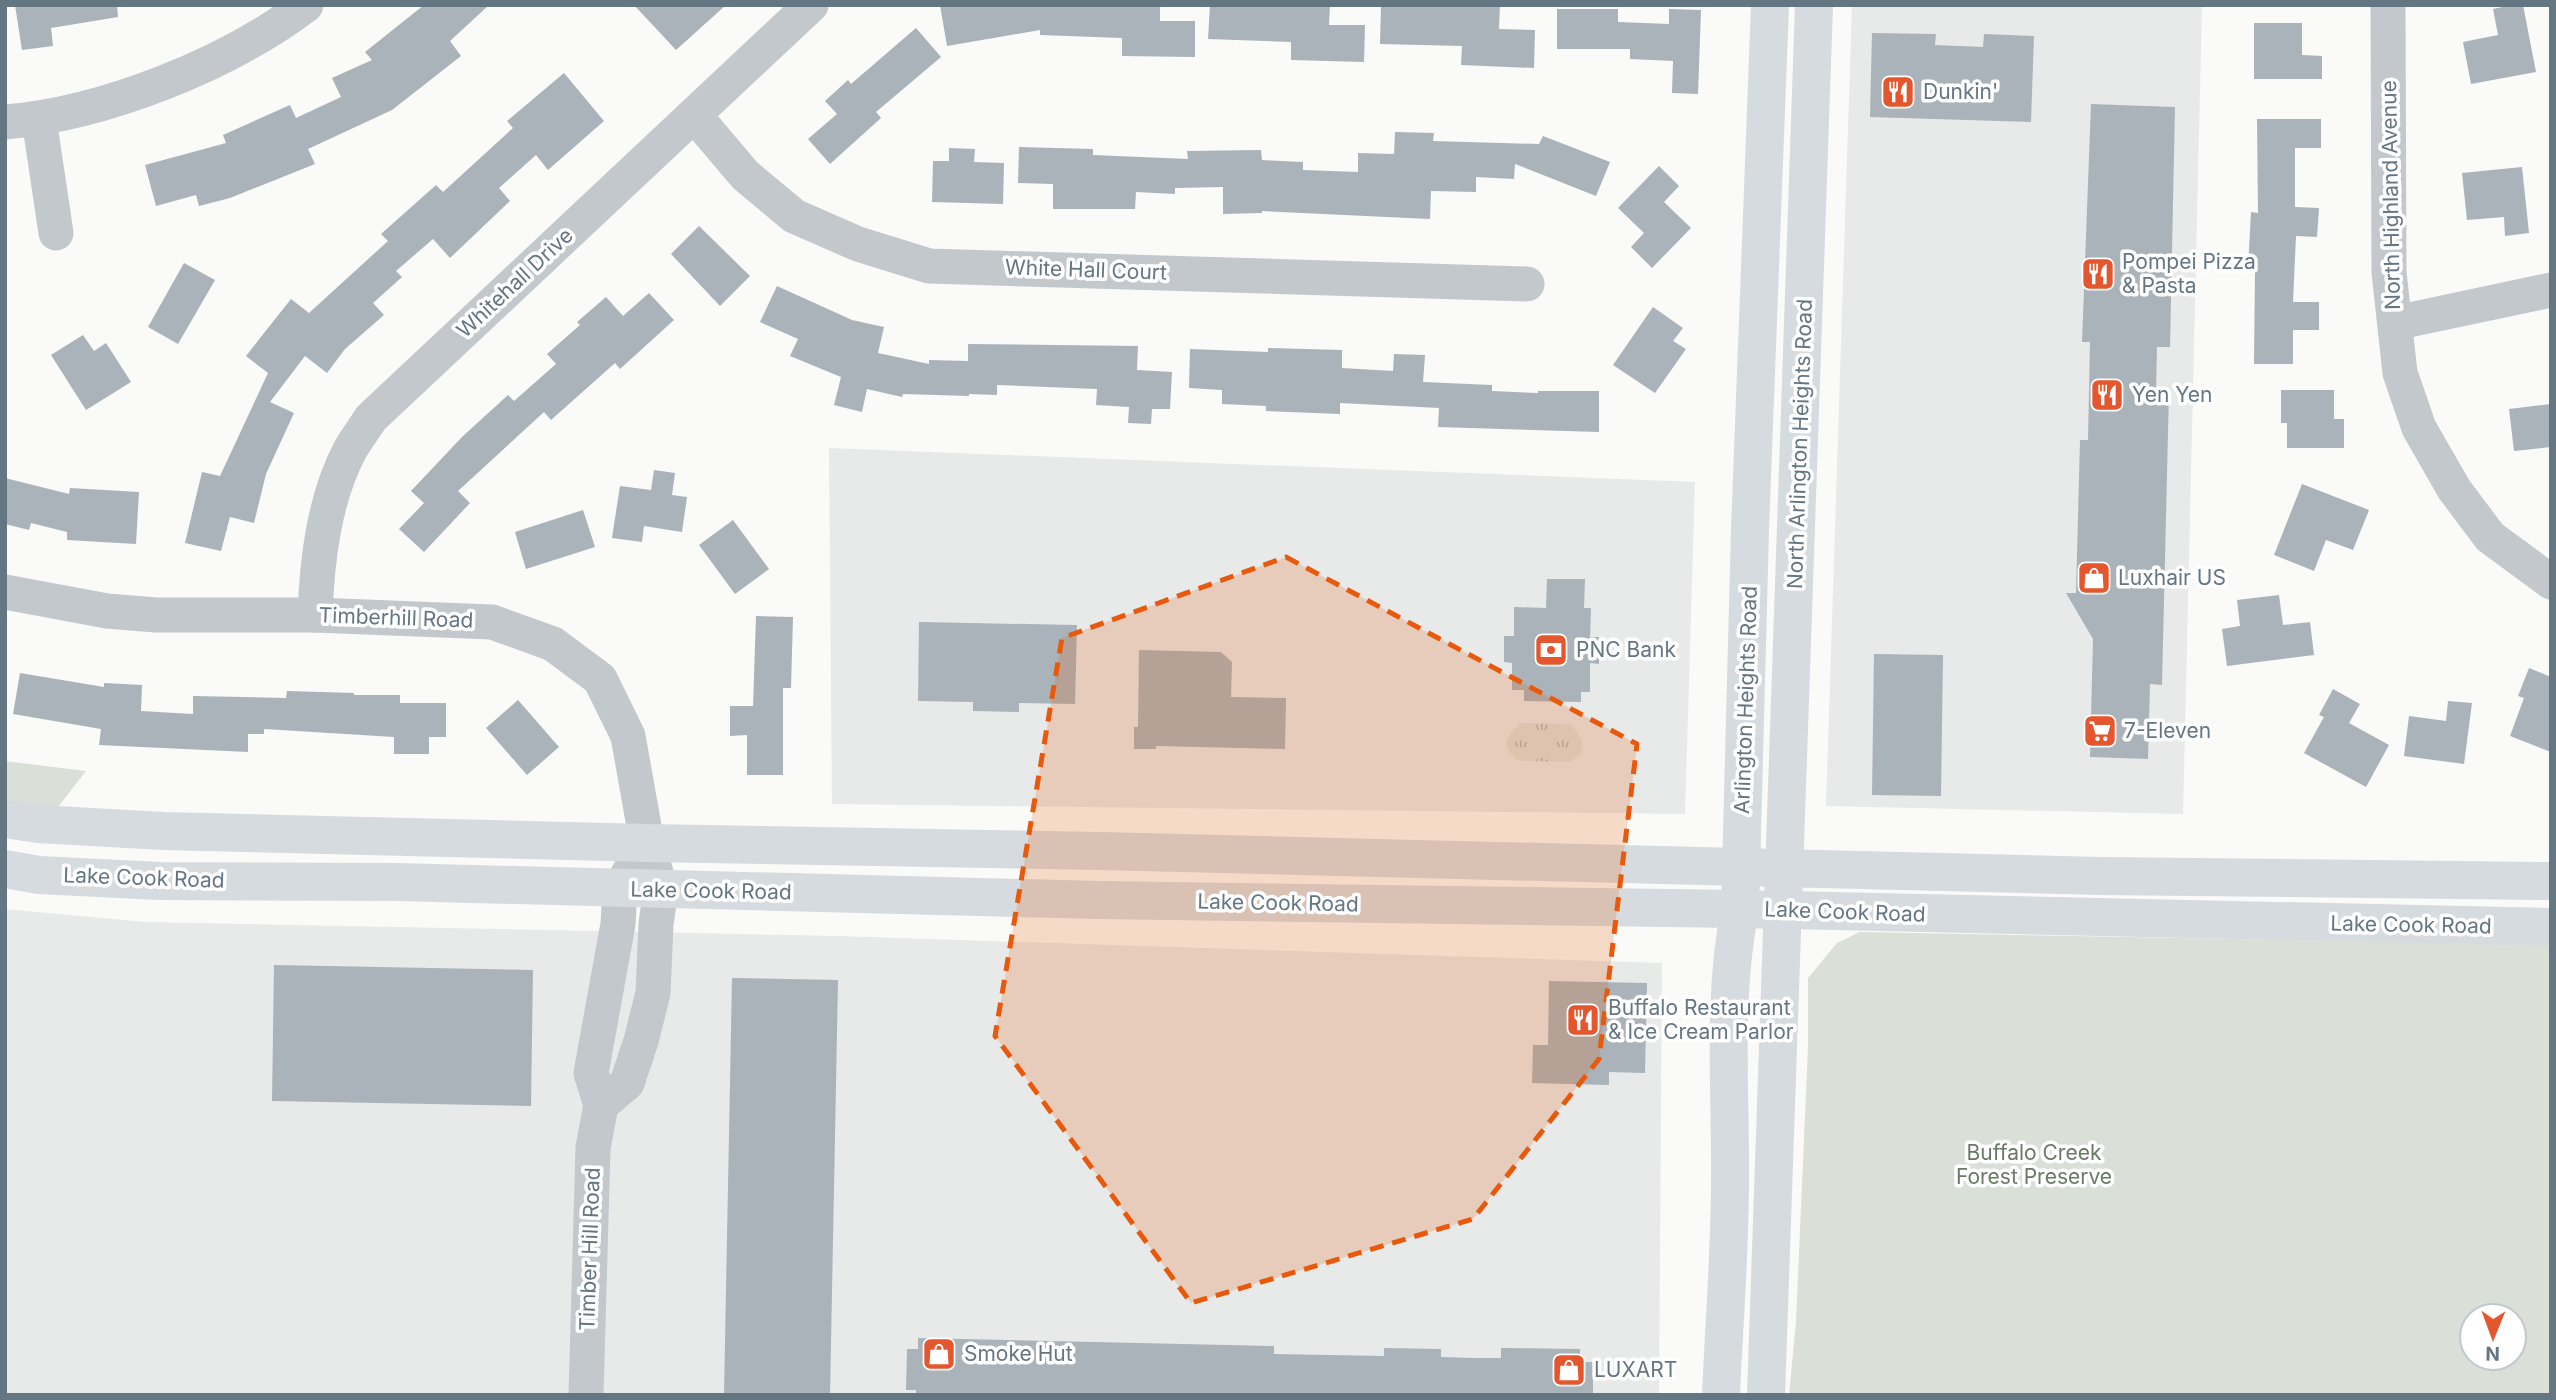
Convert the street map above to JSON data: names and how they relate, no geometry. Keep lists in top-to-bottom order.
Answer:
{
  "streets": {
    "main road": ["North Arlington Heights Road", "Arlington Heights Road", "Lake Cook Road"],
    "street": [
      "North Highland Avenue",
      "White Hall Court",
      "Whitehall Drive",
      "Timberhill Road",
      "Timber Hill Road"
    ]
  },
  "crossings": [
    ["White Hall Court", "Whitehall Drive"],
    ["Whitehall Drive", "Timberhill Road"],
    ["North Arlington Heights Road", "Lake Cook Road"],
    ["Timberhill Road", "Lake Cook Road"],
    ["Timberhill Road", "Timber Hill Road"],
    ["Arlington Heights Road", "Lake Cook Road"],
    ["Lake Cook Road", "Timber Hill Road"]
  ],
  "parks": ["Buffalo Creek Forest Preserve"],
  "places": {
    "restaurant": [
      "Dunkin'",
      "Pompei Pizza & Pasta",
      "Yen Yen",
      "Buffalo Restaurant & Ice Cream Parlor"
    ],
    "shop": ["Luxhair US", "Smoke Hut", "LUXART"],
    "bank": ["PNC Bank"],
    "supermarket": ["7-Eleven"]
  },
  "north": "bottom"
}
